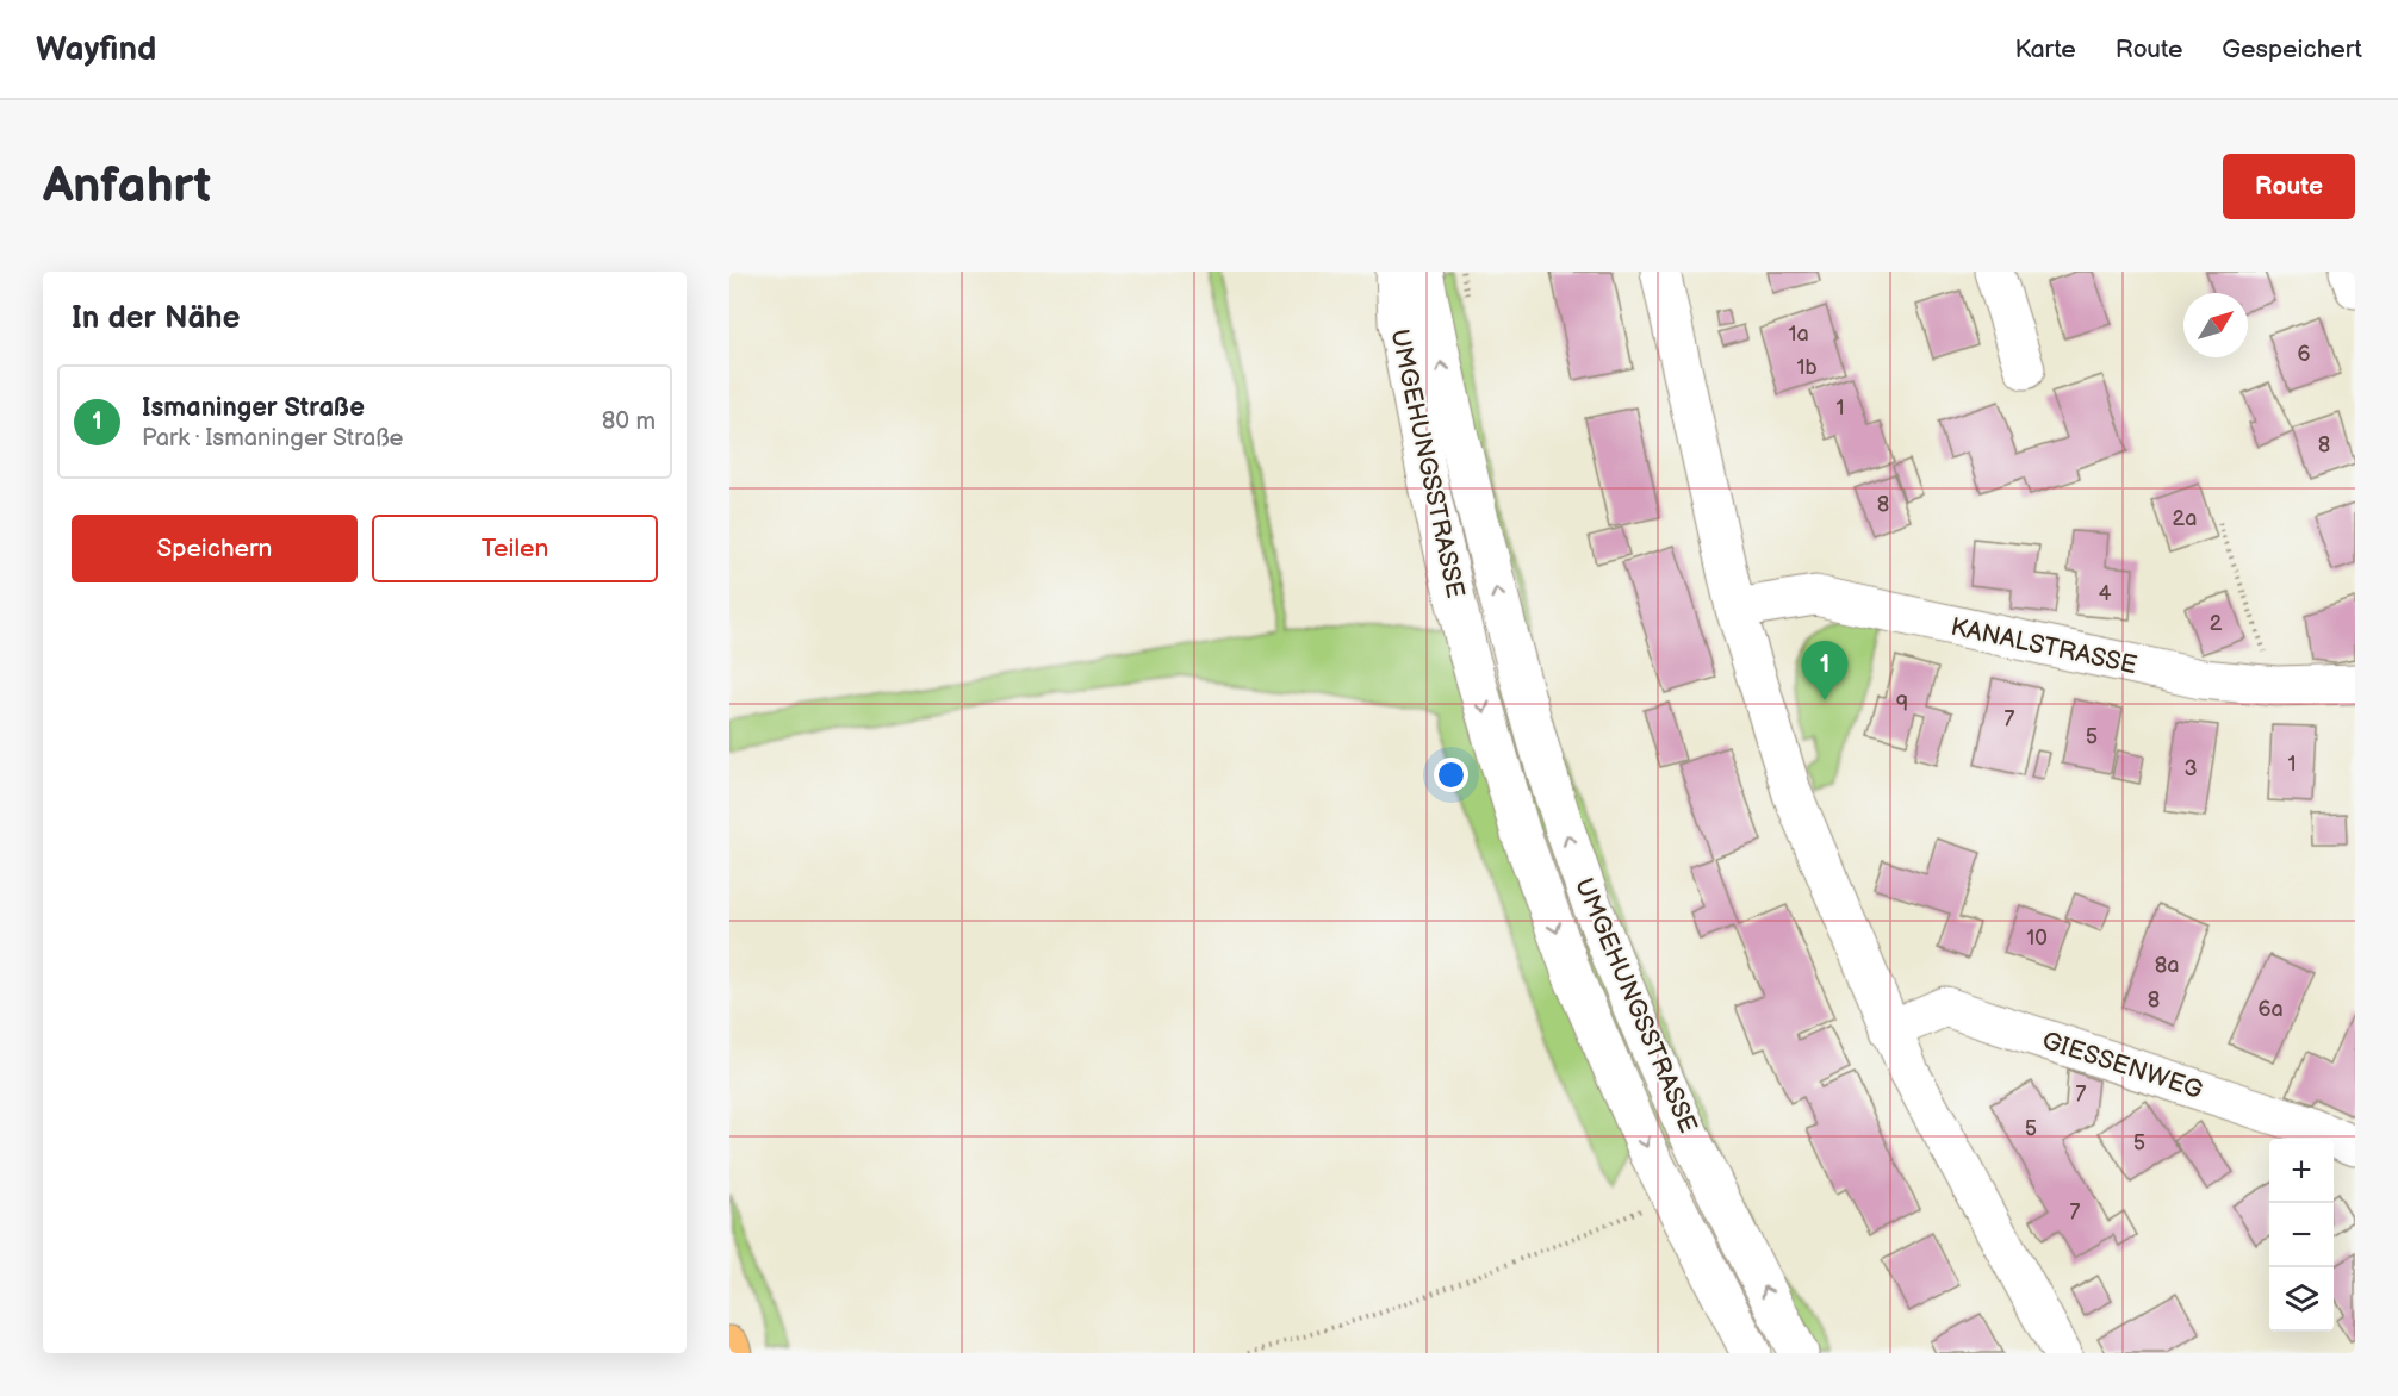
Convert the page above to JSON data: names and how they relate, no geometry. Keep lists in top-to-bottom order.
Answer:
{
  "streets": {
    "street": ["UMGEHUNGSSTRASSE", "KANALSTRASSE", "GIESSENWEG"]
  },
  "house_numbers": [
    "1a",
    "6",
    "1b",
    "1",
    "8",
    "8",
    "2a",
    "4",
    "2",
    "9",
    "7",
    "5",
    "1",
    "3",
    "10",
    "8a",
    "8",
    "6a",
    "7",
    "5",
    "5",
    "7"
  ],
  "north": "top right",
  "page": {
    "header": "Wayfind",
    "nav": ["Karte", "Route", "Gespeichert"],
    "buttons": [
      "Route",
      ["Speichern", "Teilen"]
    ],
    "title": "Anfahrt",
    "heading": "In der Nähe",
    "list": [
      {
        "mark": "1",
        "name": "Ismaninger Straße",
        "note": "Park · Ismaninger Straße",
        "value": "80 m"
      }
    ],
    "pins": "1",
    "map_buttons": ["+", "−"]
  }
}
